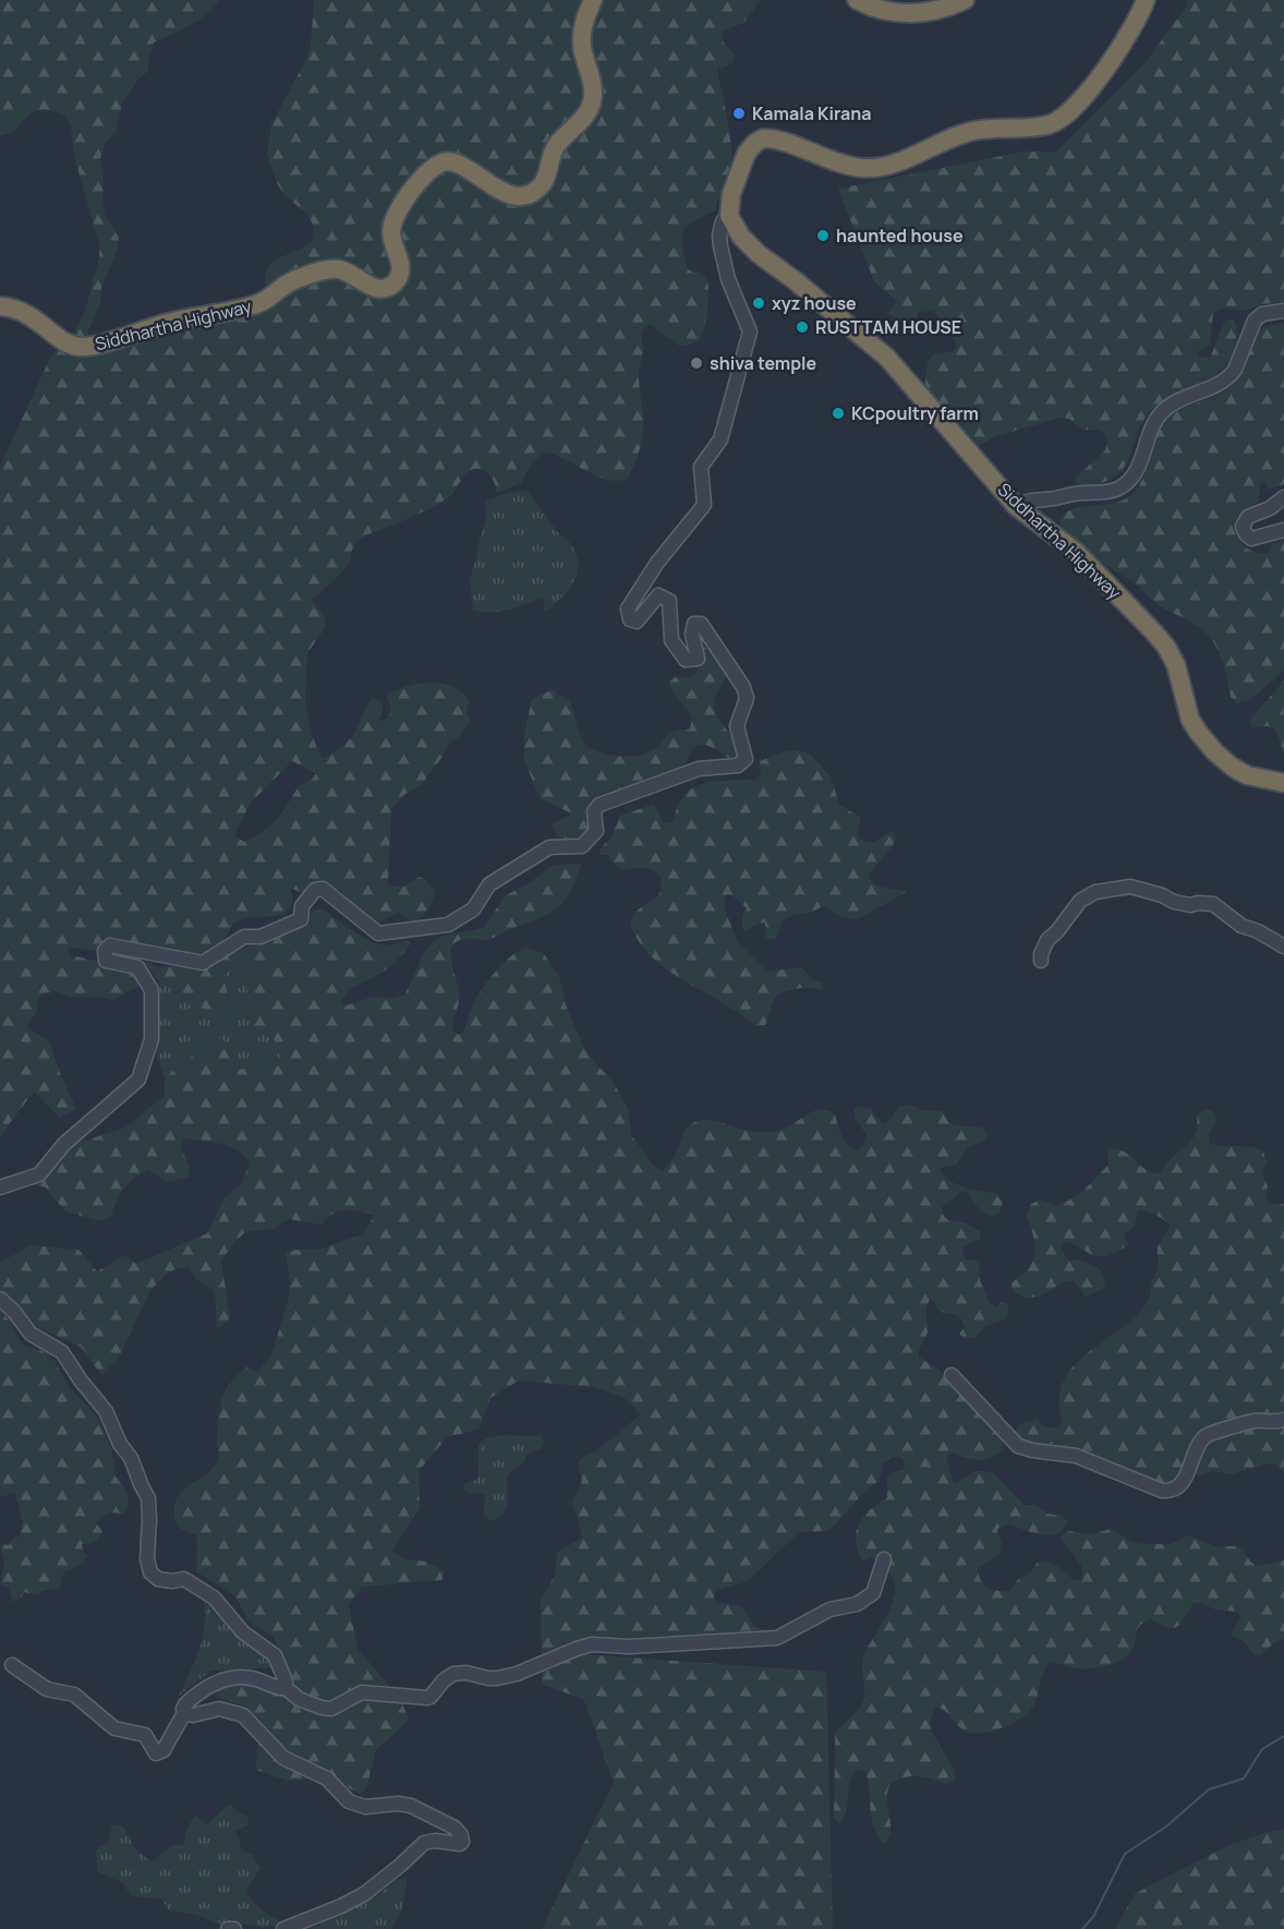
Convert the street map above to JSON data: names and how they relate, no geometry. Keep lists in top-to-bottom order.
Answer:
{
  "streets": {
    "highway": ["Siddhartha Highway"]
  },
  "places": [
    "Kamala Kirana",
    "haunted house",
    "xyz house",
    "RUSTTAM HOUSE",
    "shiva temple",
    "KCpoultry farm"
  ]
}
